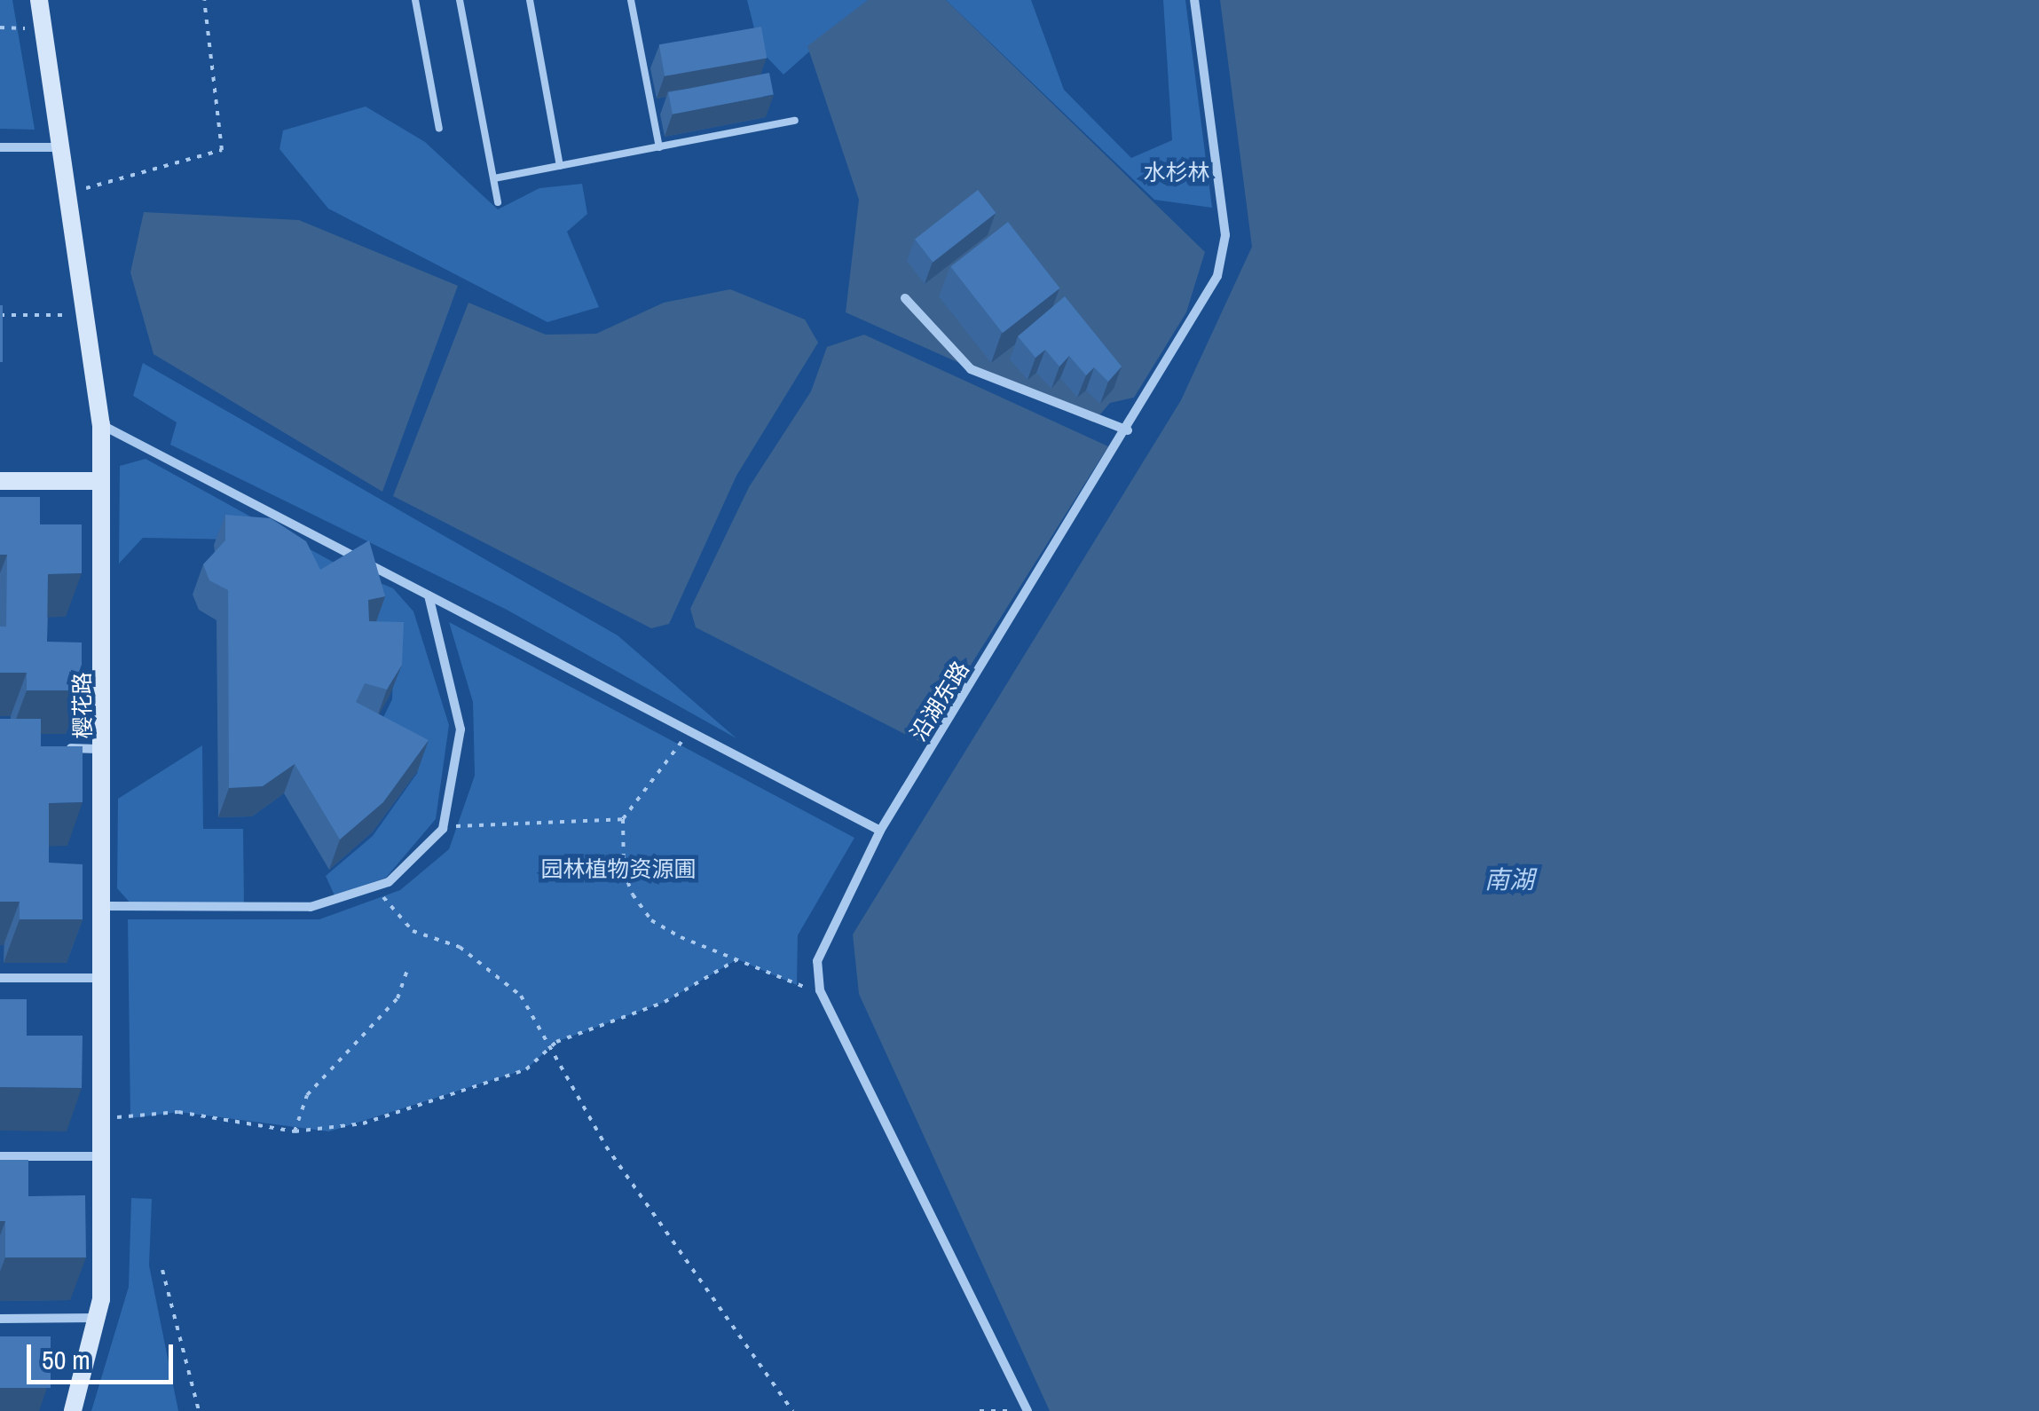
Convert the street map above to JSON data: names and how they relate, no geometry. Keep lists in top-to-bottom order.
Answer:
{
  "streets": {
    "street": ["沿湖东路", "樱花路"]
  },
  "water": ["南湖"],
  "parks": ["水杉林", "园林植物资源圃"],
  "scale_bar": "50 m"
}
